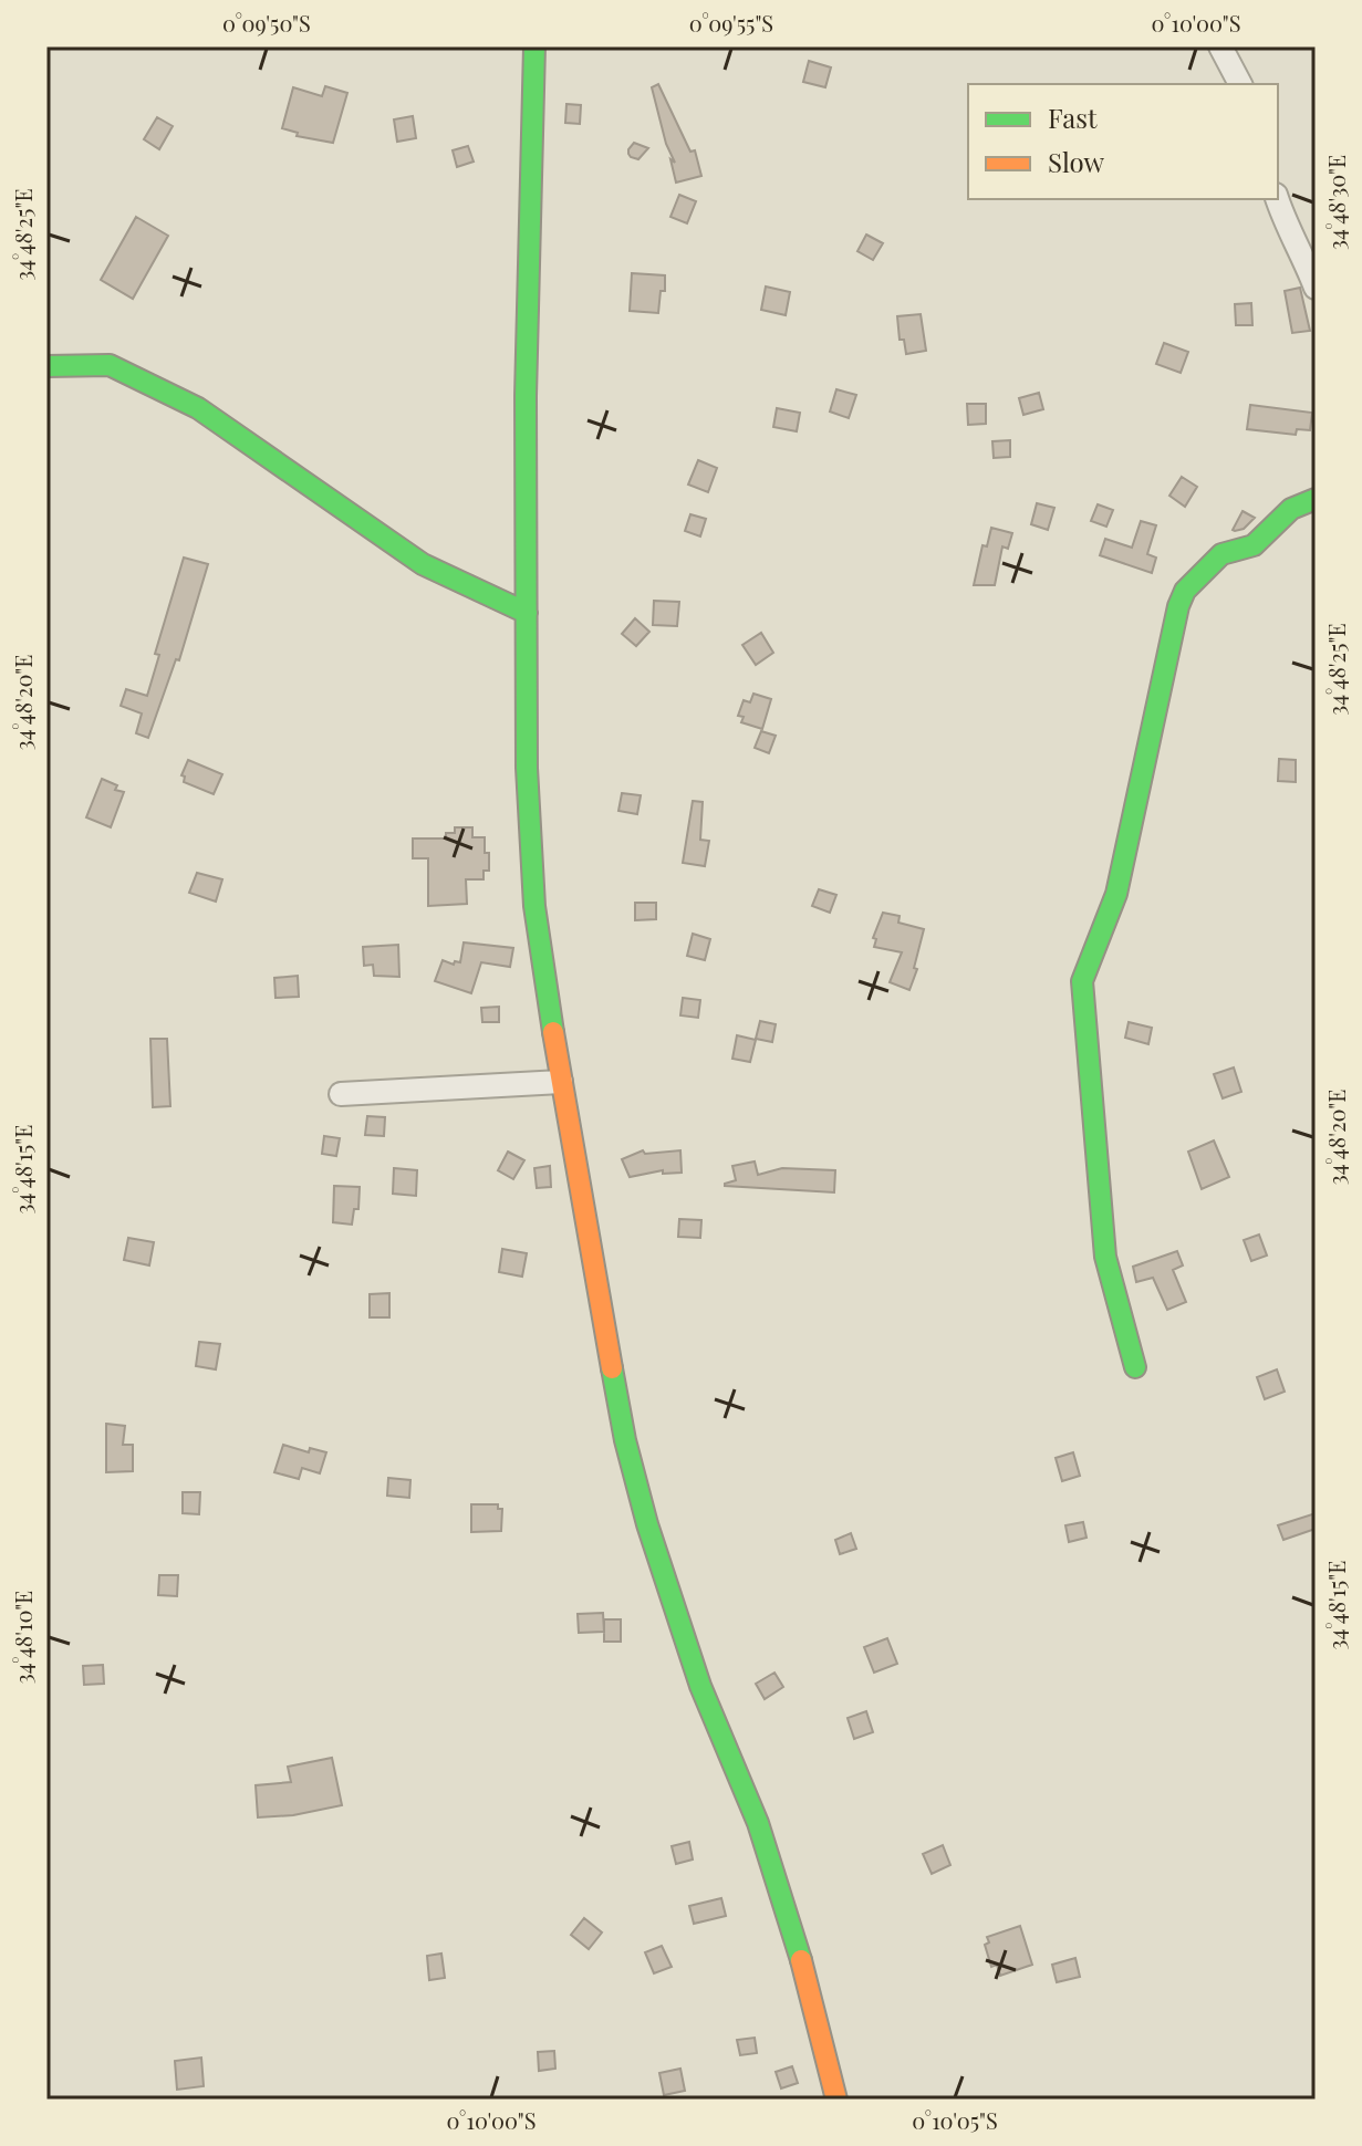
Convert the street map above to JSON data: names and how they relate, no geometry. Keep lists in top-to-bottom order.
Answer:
{
  "legend": ["Fast", "Slow"],
  "coordinates": [
    "0°09'50\"S",
    "0°09'55\"S",
    "0°10'00\"S",
    "34°48'30\"E",
    "34°48'25\"E",
    "34°48'20\"E",
    "34°48'15\"E",
    "34°48'10\"E",
    "0°10'05\"S"
  ]
}
